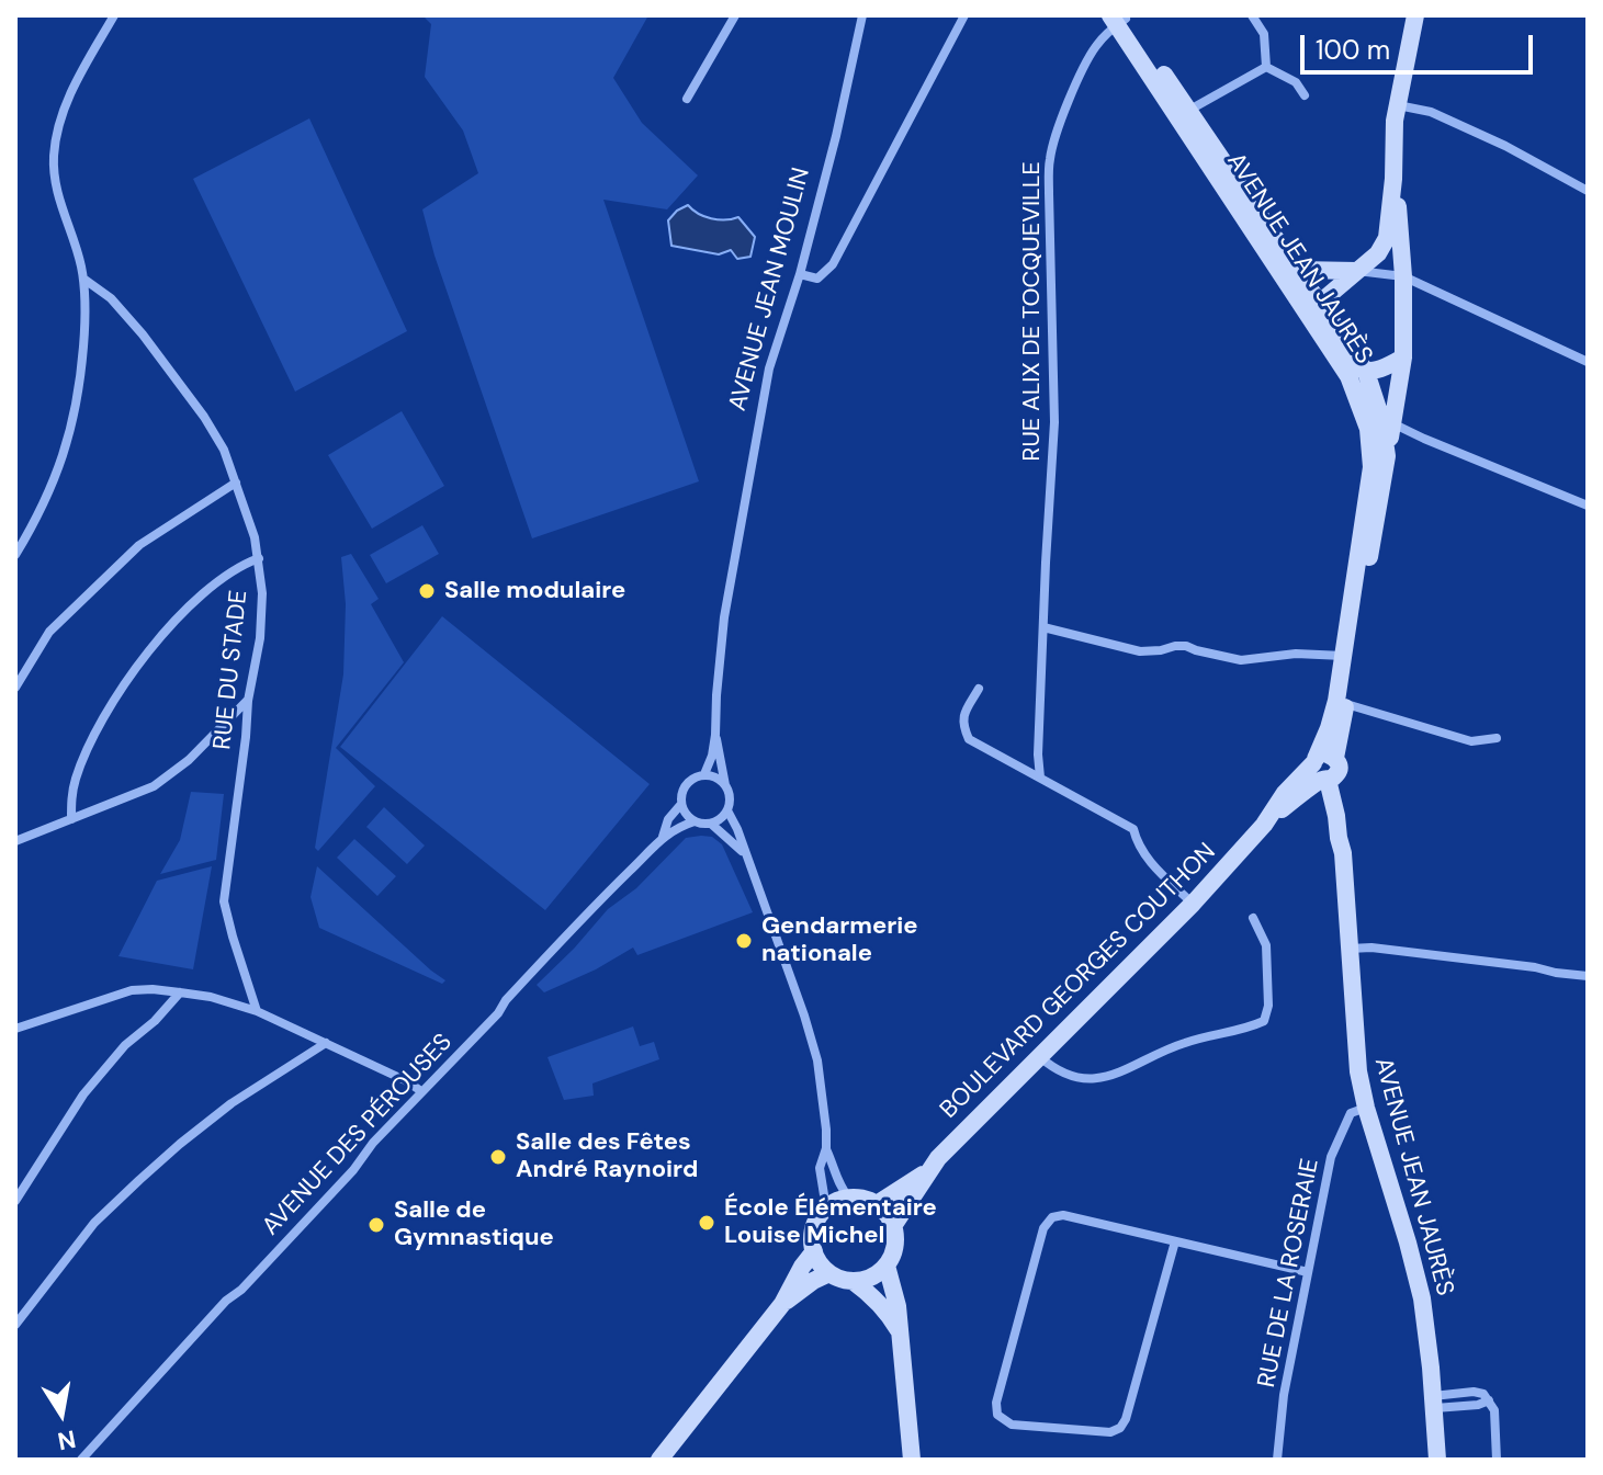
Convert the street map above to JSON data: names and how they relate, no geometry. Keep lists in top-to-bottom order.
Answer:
{
  "streets": {
    "main road": ["AVENUE JEAN JAURÈS", "BOULEVARD GEORGES COUTHON"],
    "street": [
      "AVENUE JEAN MOULIN",
      "RUE ALIX DE TOCQUEVILLE",
      "RUE DU STADE",
      "AVENUE DES PÉROUSES",
      "RUE DE LA ROSERAIE"
    ]
  },
  "crossings": [
    ["AVENUE JEAN JAURÈS", "RUE ALIX DE TOCQUEVILLE"],
    ["AVENUE JEAN JAURÈS", "BOULEVARD GEORGES COUTHON"],
    ["AVENUE JEAN JAURÈS", "RUE DE LA ROSERAIE"],
    ["AVENUE JEAN MOULIN", "AVENUE DES PÉROUSES"]
  ],
  "places": [
    "Salle modulaire",
    "Gendarmerie nationale",
    "Salle des Fêtes André Raynoird",
    "École Élémentaire Louise Michel",
    "Salle de Gymnastique"
  ],
  "scale_bar": "100 m",
  "north": "bottom"
}
